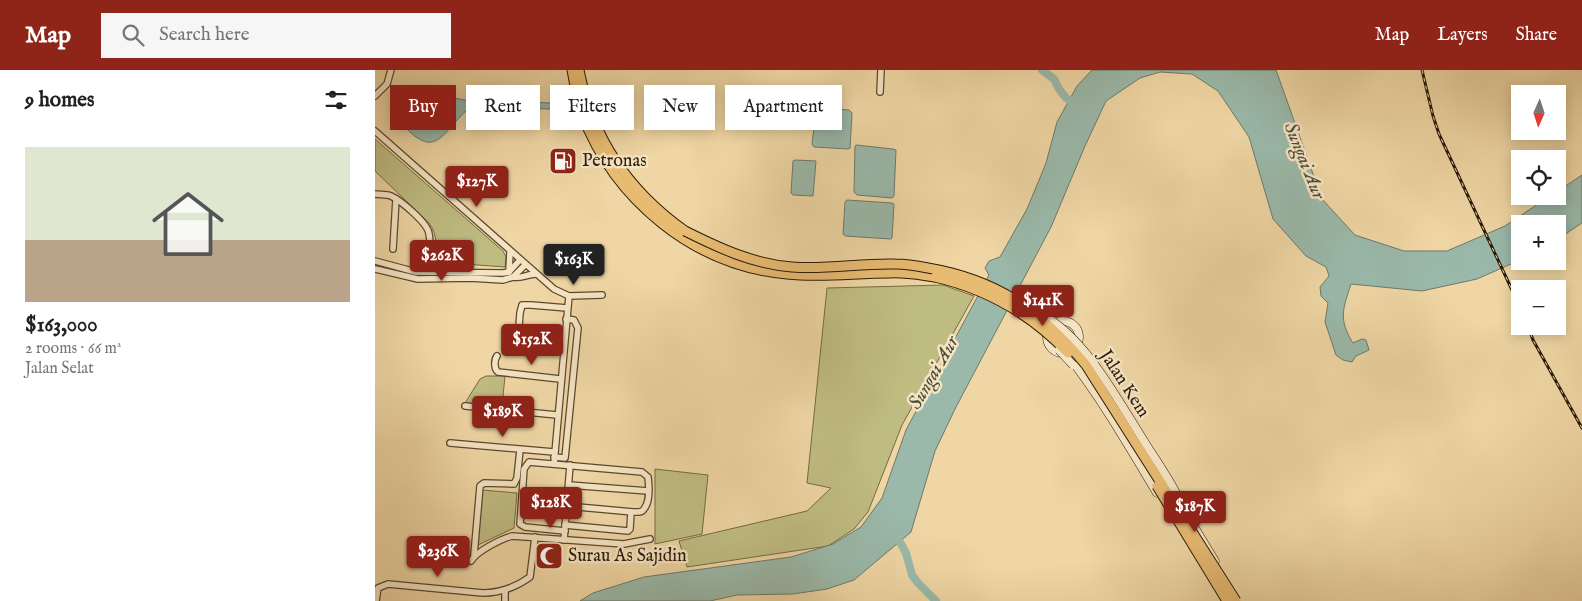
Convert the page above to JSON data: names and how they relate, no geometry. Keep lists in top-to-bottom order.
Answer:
{
  "streets": {
    "street": ["Jalan Kem"]
  },
  "water": ["Sungai Aur"],
  "places": {
    "fuel station": ["Petronas"],
    "mosque": ["Surau As Sajidin"]
  },
  "north": "bottom",
  "page": {
    "header": "Map",
    "search": "Search here",
    "nav": ["Map", "Layers", "Share"],
    "heading": "9 homes",
    "map_buttons": ["+", "−"],
    "chip": [
      "Buy",
      "Rent",
      "Filters",
      "New",
      "Apartment"
    ],
    "list": [
      {
        "name": "$163,000",
        "note": "2 rooms · 66 m² · Jalan Selat"
      }
    ],
    "price": [
      "$127K",
      "$262K",
      "$163K",
      "$141K",
      "$152K",
      "$189K",
      "$128K",
      "$187K",
      "$236K"
    ]
  }
}
